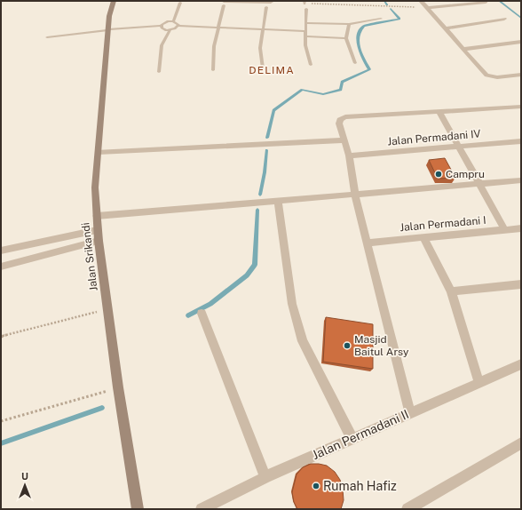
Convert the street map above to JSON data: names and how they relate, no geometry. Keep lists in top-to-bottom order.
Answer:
{
  "streets": {
    "main road": ["Jalan Srikandi"],
    "street": ["Jalan Permadani IV", "Jalan Permadani I", "Jalan Permadani II"]
  },
  "districts": ["DELIMA"],
  "places": ["Campru", "Masjid Baitul Arsy", "Rumah Hafiz"],
  "north": "top"
}
